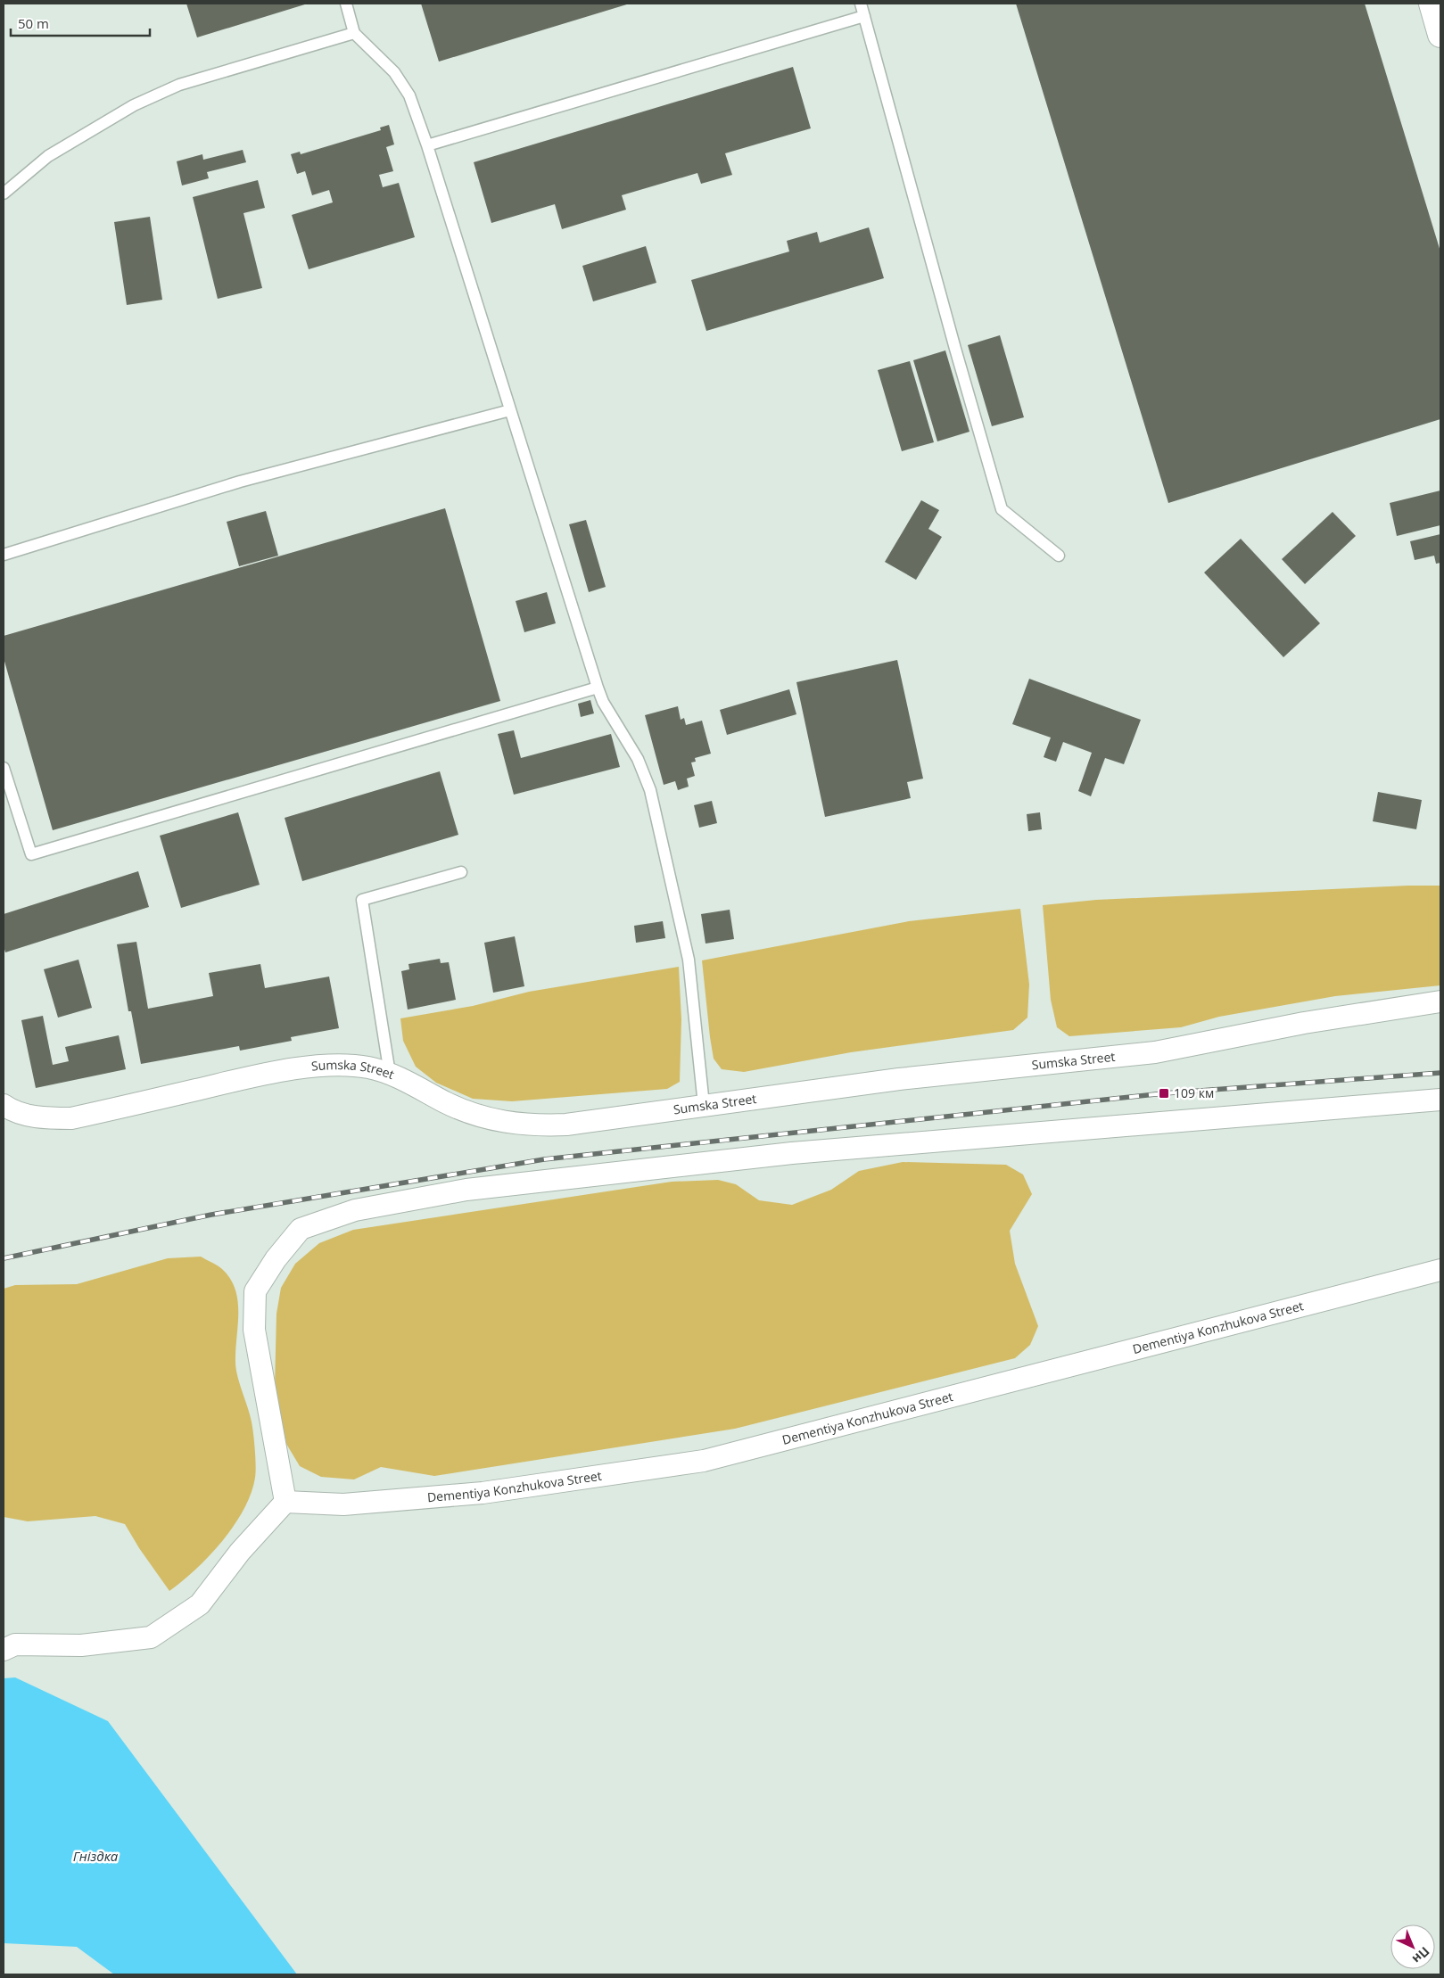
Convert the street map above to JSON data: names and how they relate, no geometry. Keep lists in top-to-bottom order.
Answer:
{
  "streets": {
    "street": ["Sumska Street", "Dementiya Konzhukova Street"]
  },
  "water": ["Гніздка"],
  "places": {
    "transit": ["109 км"]
  },
  "scale_bar": "50 m",
  "north": "bottom right"
}
